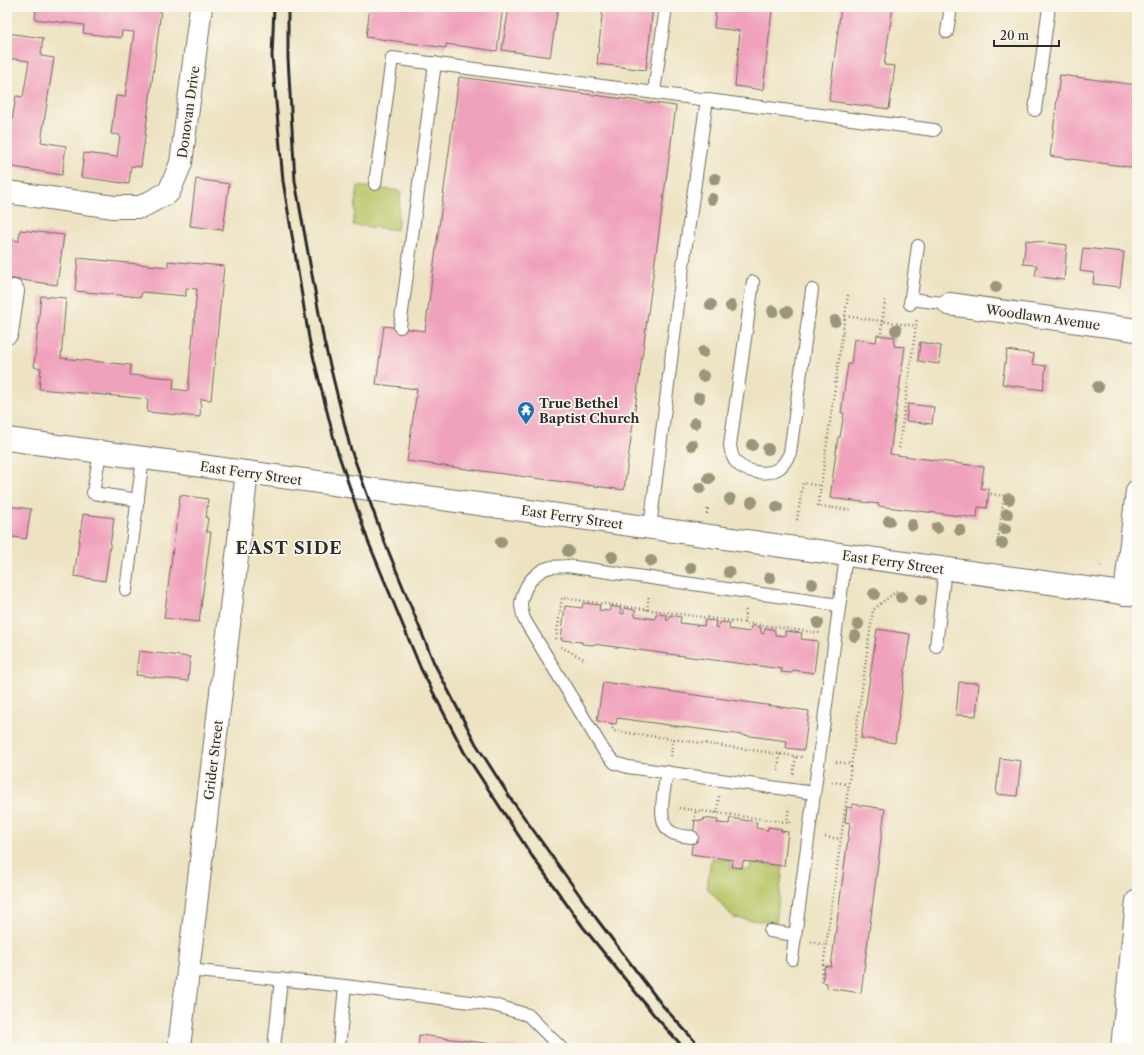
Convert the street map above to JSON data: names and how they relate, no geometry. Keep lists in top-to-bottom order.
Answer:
{
  "streets": {
    "street": [
      "Donovan Drive",
      "Woodlawn Avenue",
      "East Ferry Street",
      "Grider Street"
    ]
  },
  "crossings": [
    ["East Ferry Street", "Grider Street"]
  ],
  "districts": ["EAST SIDE"],
  "places": {
    "temple": ["True Bethel Baptist Church"]
  },
  "scale_bar": "20 m"
}
